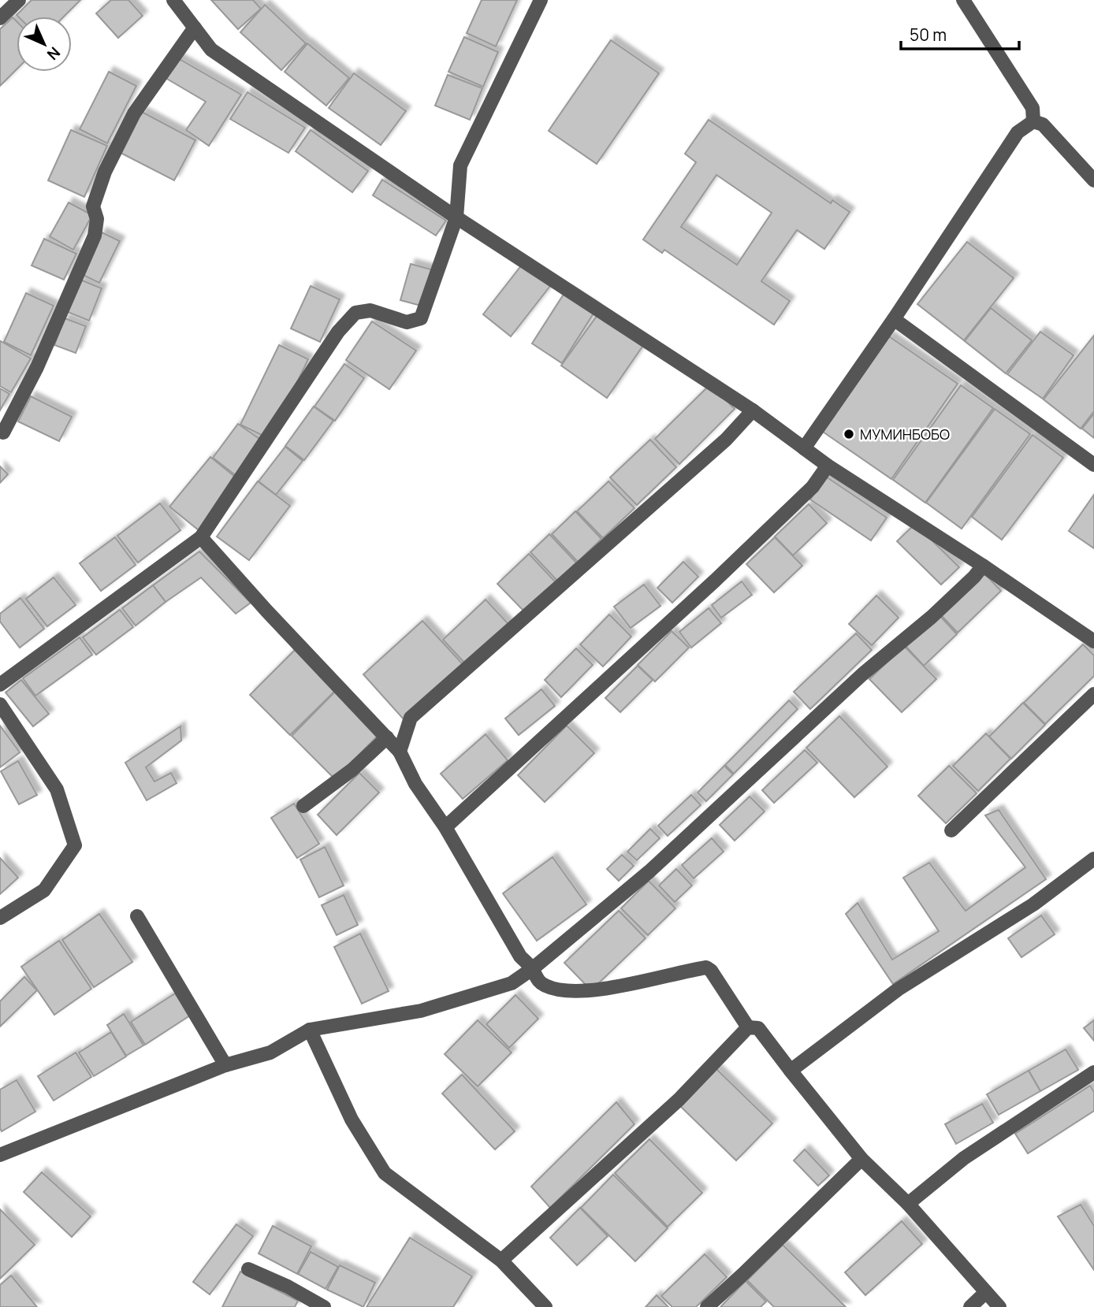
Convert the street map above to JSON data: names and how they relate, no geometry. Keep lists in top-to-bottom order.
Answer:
{
  "places": ["МУМИНБОБО"],
  "scale_bar": "50 m",
  "north": "bottom right"
}
